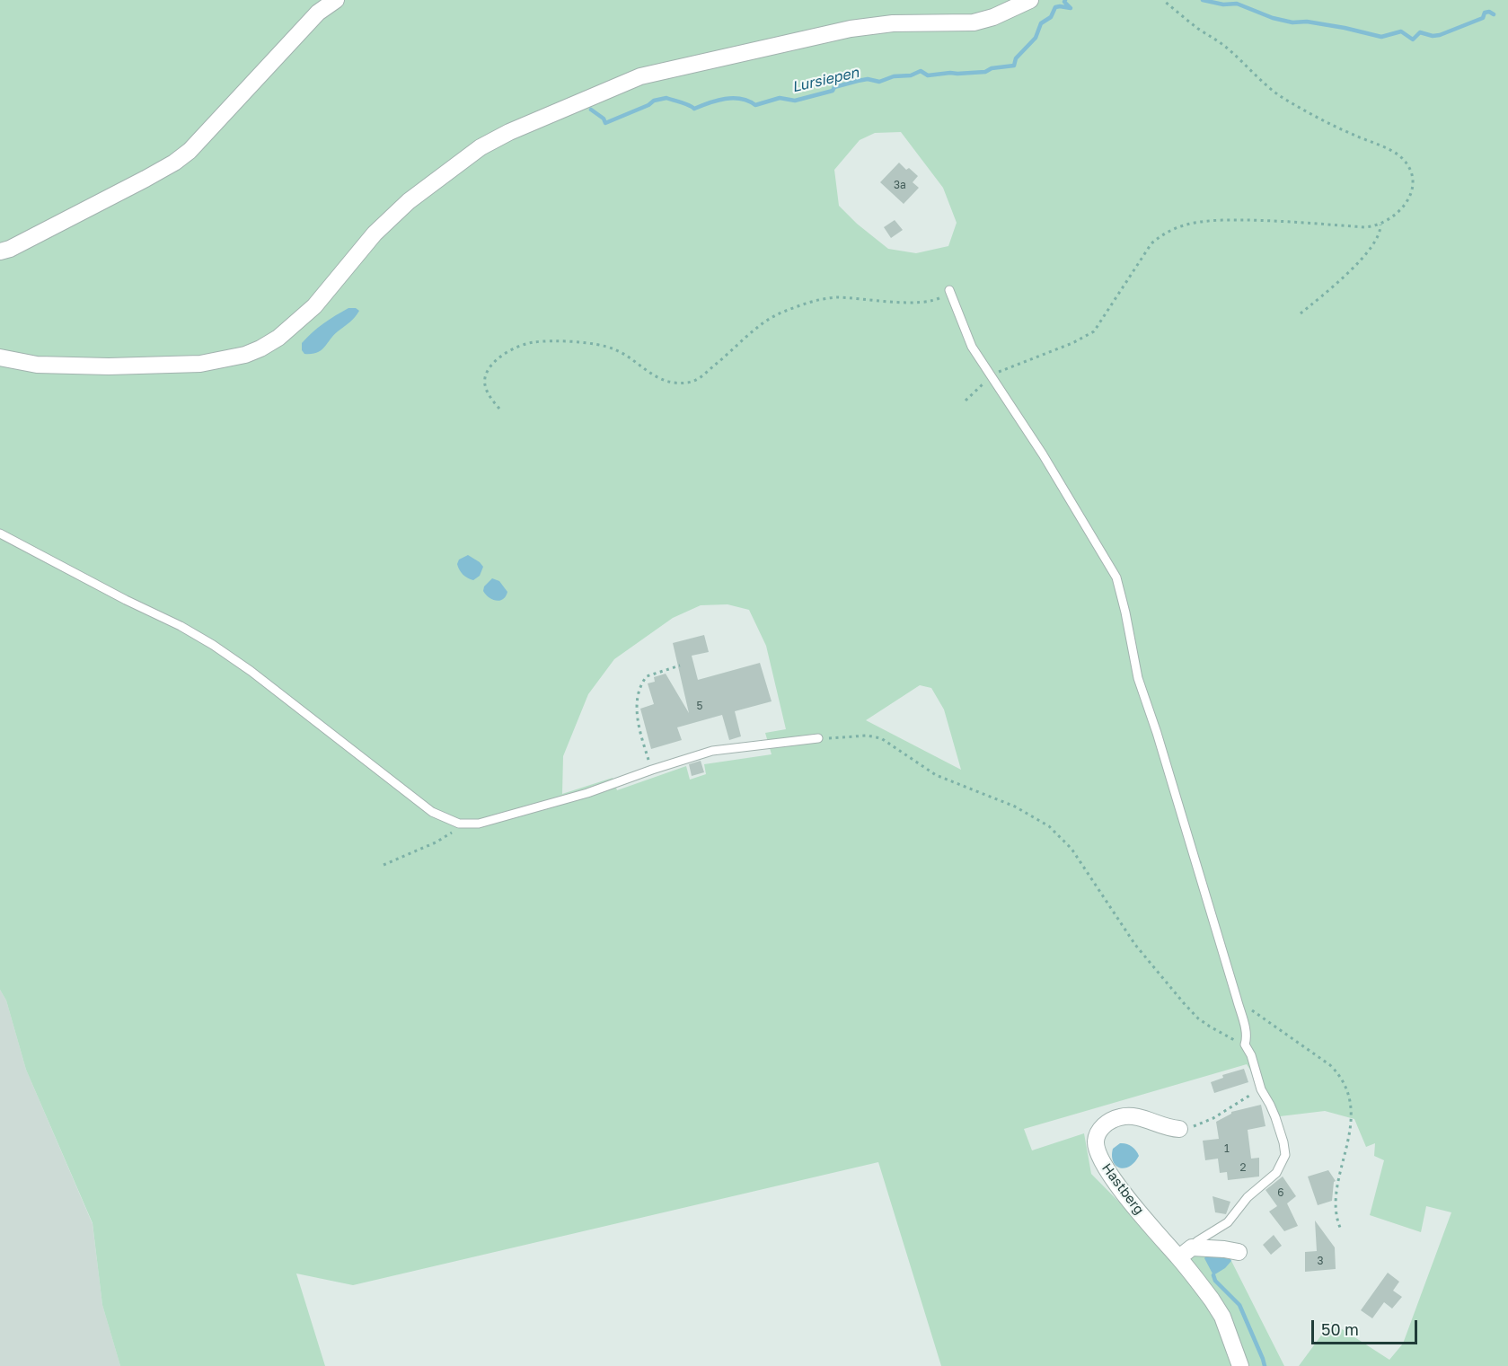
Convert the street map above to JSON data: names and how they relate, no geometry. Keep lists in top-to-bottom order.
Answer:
{
  "streets": {
    "street": ["Hastberg"]
  },
  "water": ["Lursiepen"],
  "house_numbers": [
    "3a",
    "5",
    "1",
    "2",
    "6",
    "3"
  ],
  "scale_bar": "50 m"
}
